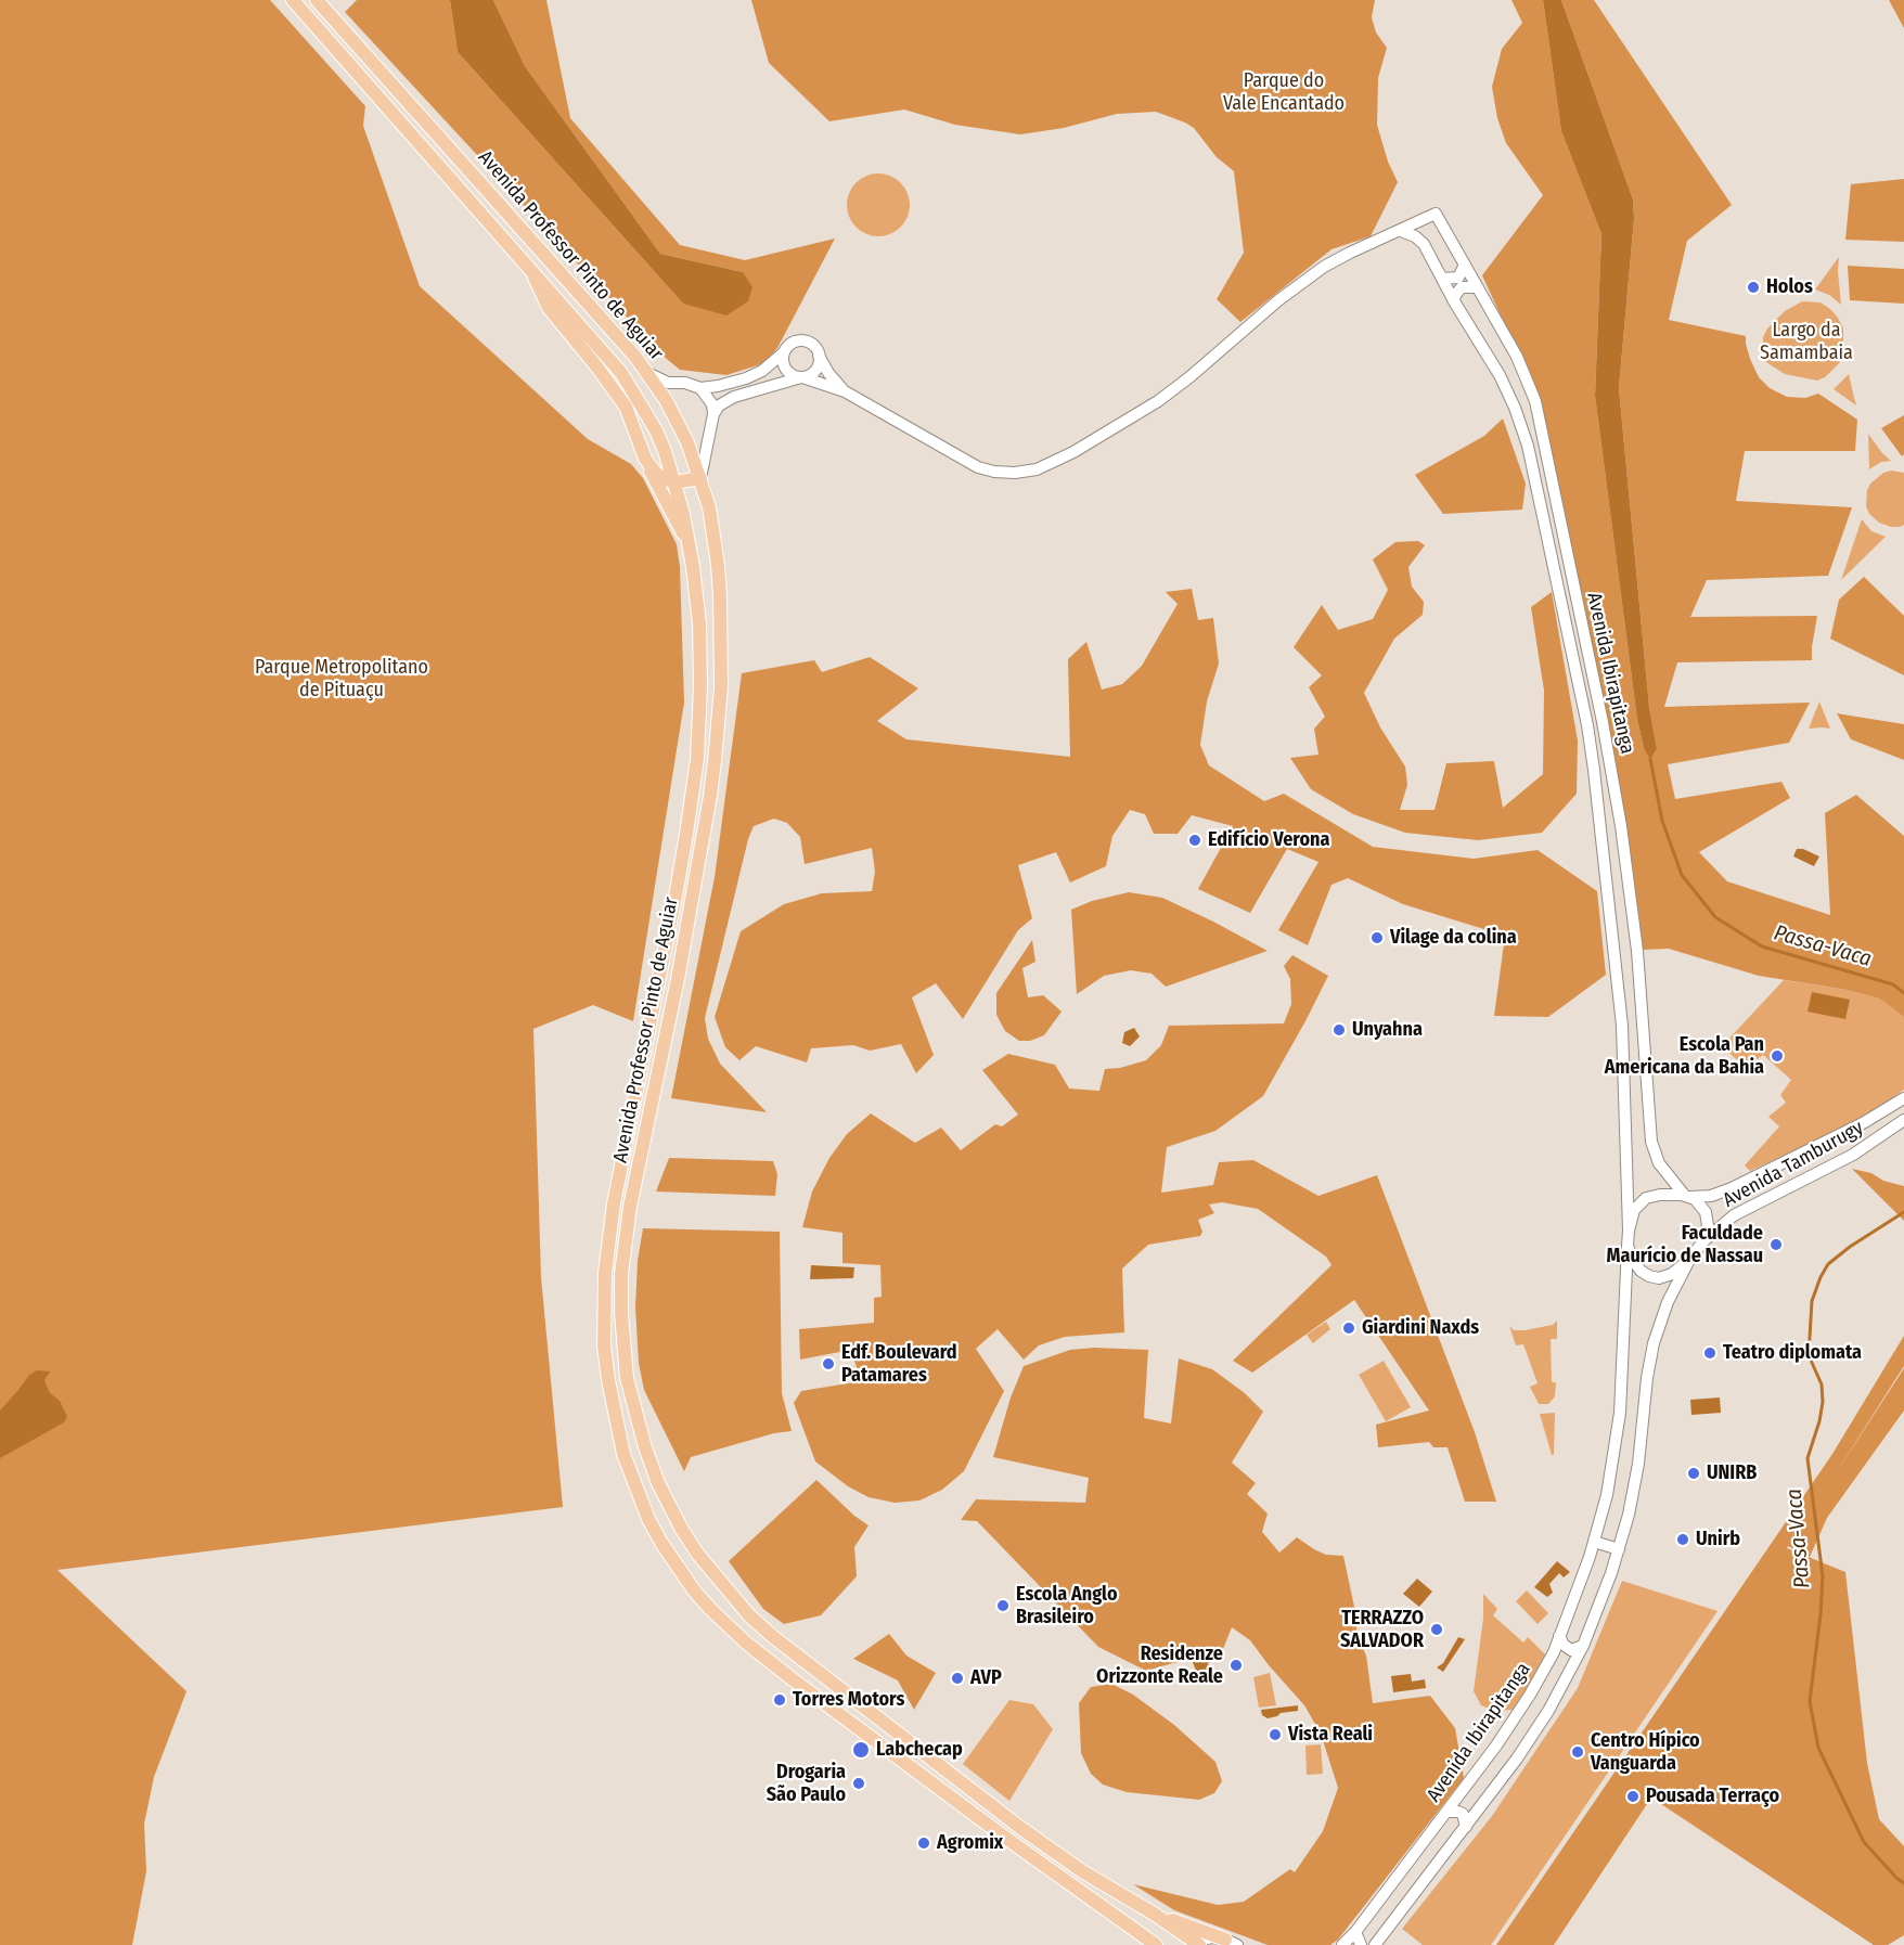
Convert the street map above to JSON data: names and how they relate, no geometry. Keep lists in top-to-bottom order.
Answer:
{
  "streets": {
    "main road": ["Avenida Professor Pinto de Aguiar", "Avenida Ibirapitanga", "Avenida Tamburugy"]
  },
  "crossings": [
    ["Avenida Ibirapitanga", "Avenida Tamburugy"]
  ],
  "water": ["Passa-Vaca"],
  "parks": ["Parque do Vale Encantado", "Largo da Samambaia", "Parque Metropolitano de Pituaçu"],
  "places": [
    "Holos",
    "Edifício Verona",
    "Vilage da colina",
    "Unyahna",
    "Escola Pan Americana da Bahia",
    "Faculdade Maurício de Nassau",
    "Giardini Naxds",
    "Teatro diplomata",
    "Edf. Boulevard Patamares",
    "UNIRB",
    "Unirb",
    "Escola Anglo Brasileiro",
    "TERRAZZO SALVADOR",
    "Residenze Orizzonte Reale",
    "AVP",
    "Torres Motors",
    "Vista Reali",
    "Labchecap",
    "Centro Hípico Vanguarda",
    "Drogaria São Paulo",
    "Pousada Terraço",
    "Agromix"
  ]
}
